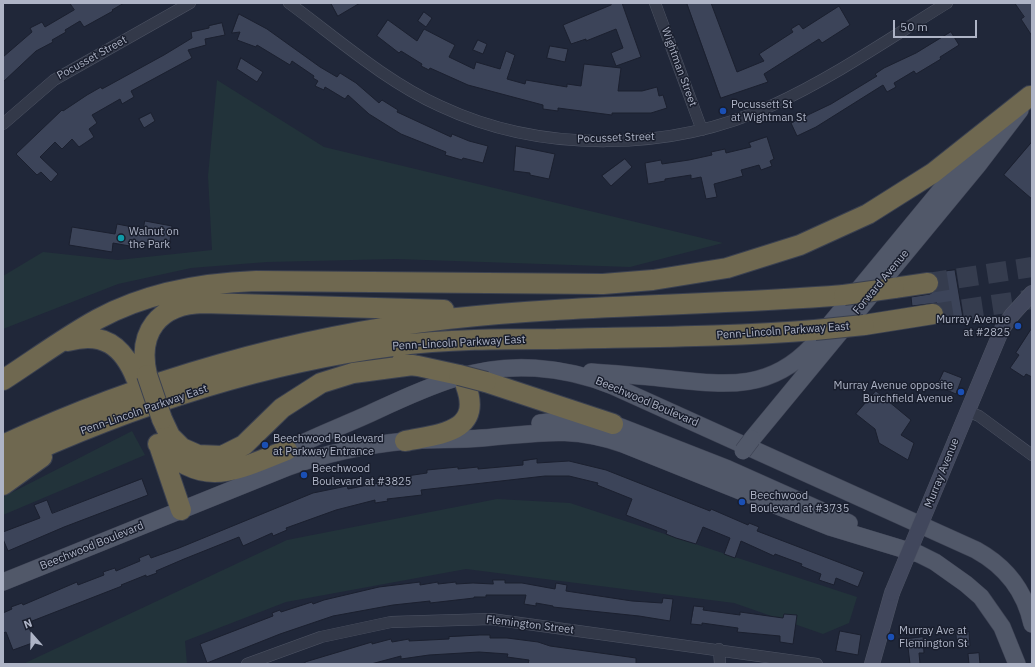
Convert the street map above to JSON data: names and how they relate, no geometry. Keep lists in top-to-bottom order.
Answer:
{
  "streets": {
    "highway": ["Penn-Lincoln Parkway East"],
    "main road": ["Forward Avenue", "Beechwood Boulevard", "Murray Avenue"],
    "street": ["Pocusset Street", "Wightman Street", "Flemington Street"]
  },
  "crossings": [
    ["Pocusset Street", "Wightman Street"]
  ],
  "places": [
    "Pocussett St at Wightman St",
    "Walnut on the Park",
    "Murray Avenue at #2825",
    "Murray Avenue opposite Burchfield Avenue",
    "Beechwood Boulevard at Parkway Entrance",
    "Beechwood Boulevard at #3825",
    "Beechwood Boulevard at #3735",
    "Murray Ave at Flemington St"
  ],
  "scale_bar": "50 m",
  "north": "top"
}
